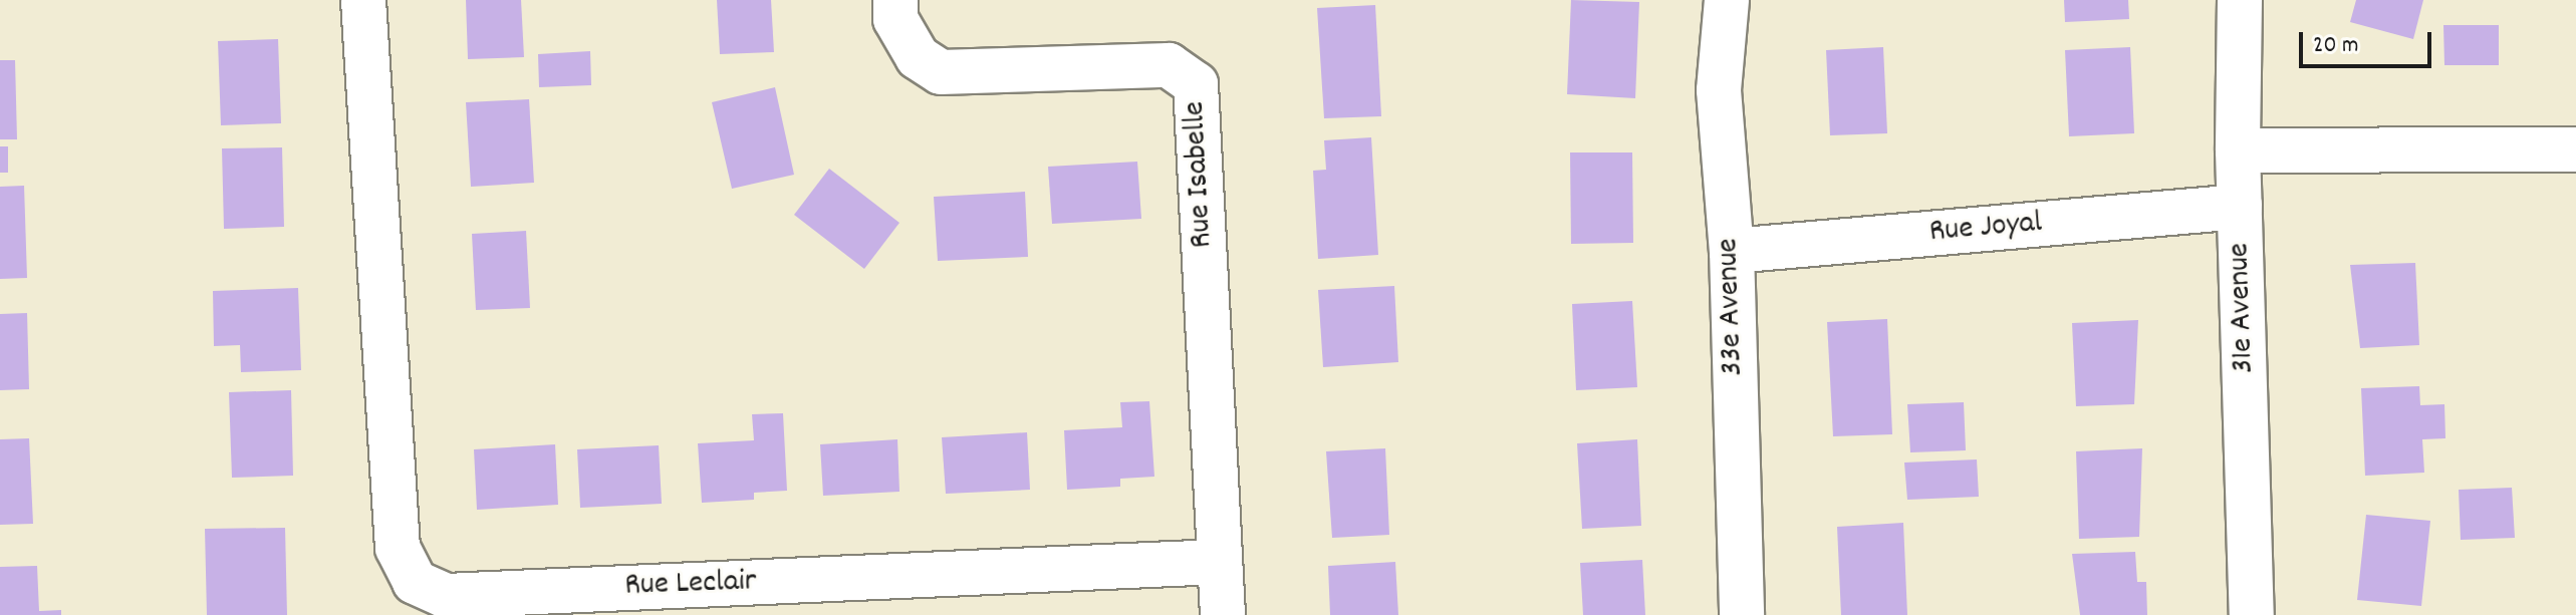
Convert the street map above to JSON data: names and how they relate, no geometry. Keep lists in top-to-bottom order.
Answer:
{
  "streets": {
    "street": [
      "Rue Isabelle",
      "Rue Joyal",
      "33e Avenue",
      "31e Avenue",
      "Rue Leclair"
    ]
  },
  "crossings": [
    ["Rue Isabelle", "Rue Leclair"],
    ["Rue Joyal", "33e Avenue"],
    ["Rue Joyal", "31e Avenue"]
  ],
  "scale_bar": "20 m"
}
